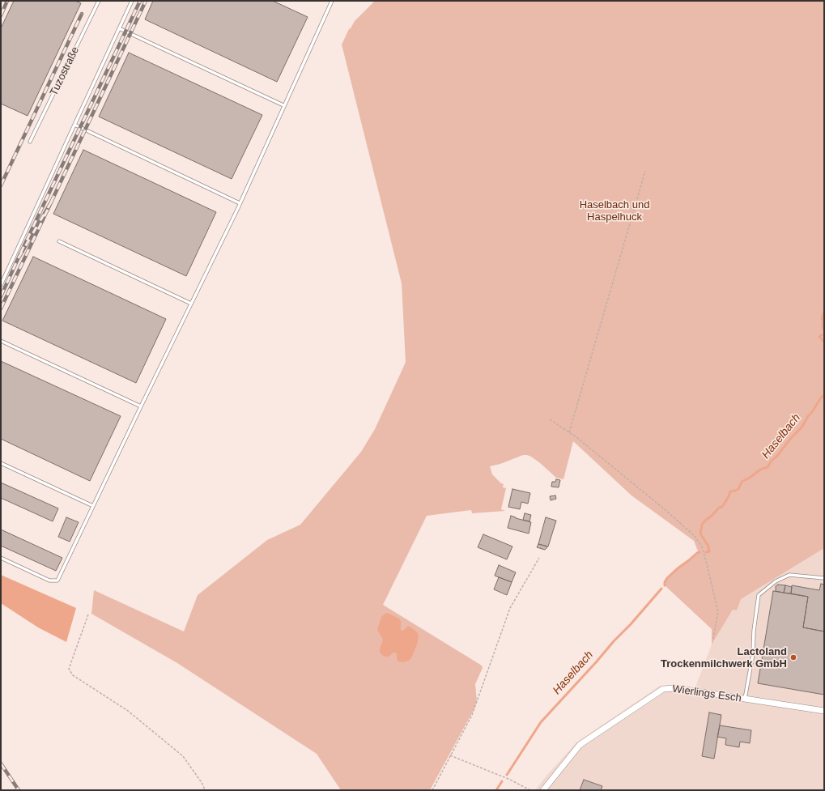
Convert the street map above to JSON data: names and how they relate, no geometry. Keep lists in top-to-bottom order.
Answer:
{
  "streets": {
    "street": ["Wierlings Esch"],
    "lane": ["Tuzostraße"]
  },
  "water": ["Haselbach"],
  "parks": ["Haselbach und Haspelhuck"],
  "places": ["Lactoland Trockenmilchwerk GmbH"]
}
